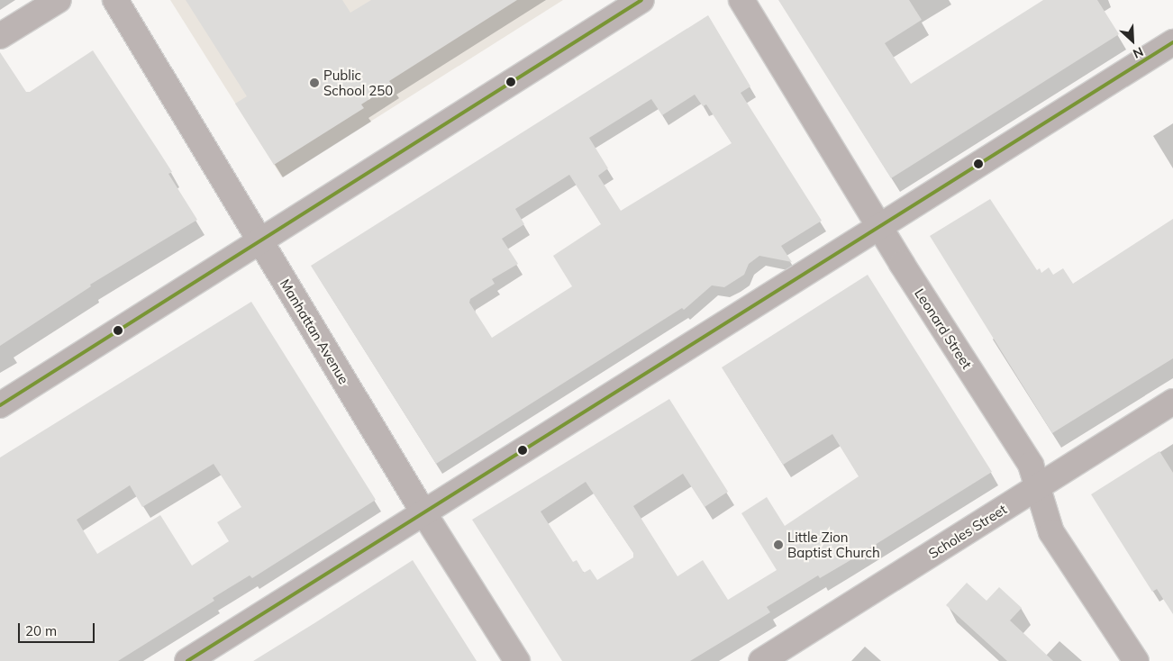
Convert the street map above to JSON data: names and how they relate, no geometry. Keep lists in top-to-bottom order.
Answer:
{
  "streets": {
    "street": ["Leonard Street", "Manhattan Avenue", "Scholes Street"]
  },
  "crossings": [
    ["Leonard Street", "Scholes Street"]
  ],
  "places": ["Public School 250", "Little Zion Baptist Church"],
  "scale_bar": "20 m",
  "north": "bottom right"
}
